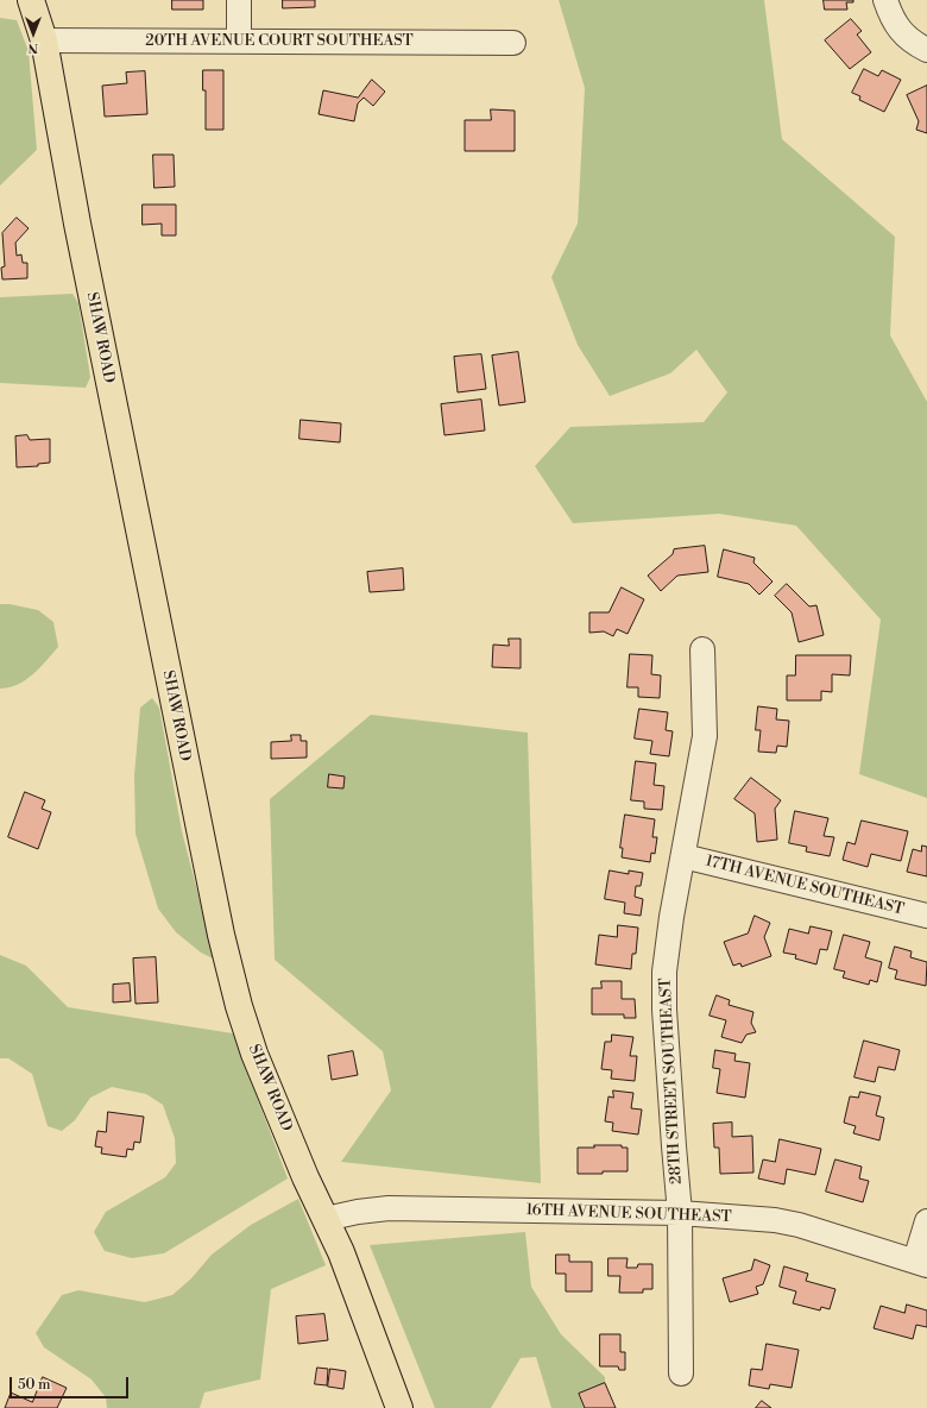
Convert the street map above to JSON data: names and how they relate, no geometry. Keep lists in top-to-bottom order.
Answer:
{
  "streets": {
    "main road": ["SHAW ROAD"],
    "street": [
      "20TH AVENUE COURT SOUTHEAST",
      "17TH AVENUE SOUTHEAST",
      "28TH STREET SOUTHEAST",
      "16TH AVENUE SOUTHEAST"
    ]
  },
  "crossings": [
    ["20TH AVENUE COURT SOUTHEAST", "SHAW ROAD"],
    ["SHAW ROAD", "16TH AVENUE SOUTHEAST"],
    ["17TH AVENUE SOUTHEAST", "28TH STREET SOUTHEAST"],
    ["28TH STREET SOUTHEAST", "16TH AVENUE SOUTHEAST"]
  ],
  "scale_bar": "50 m",
  "north": "bottom"
}
